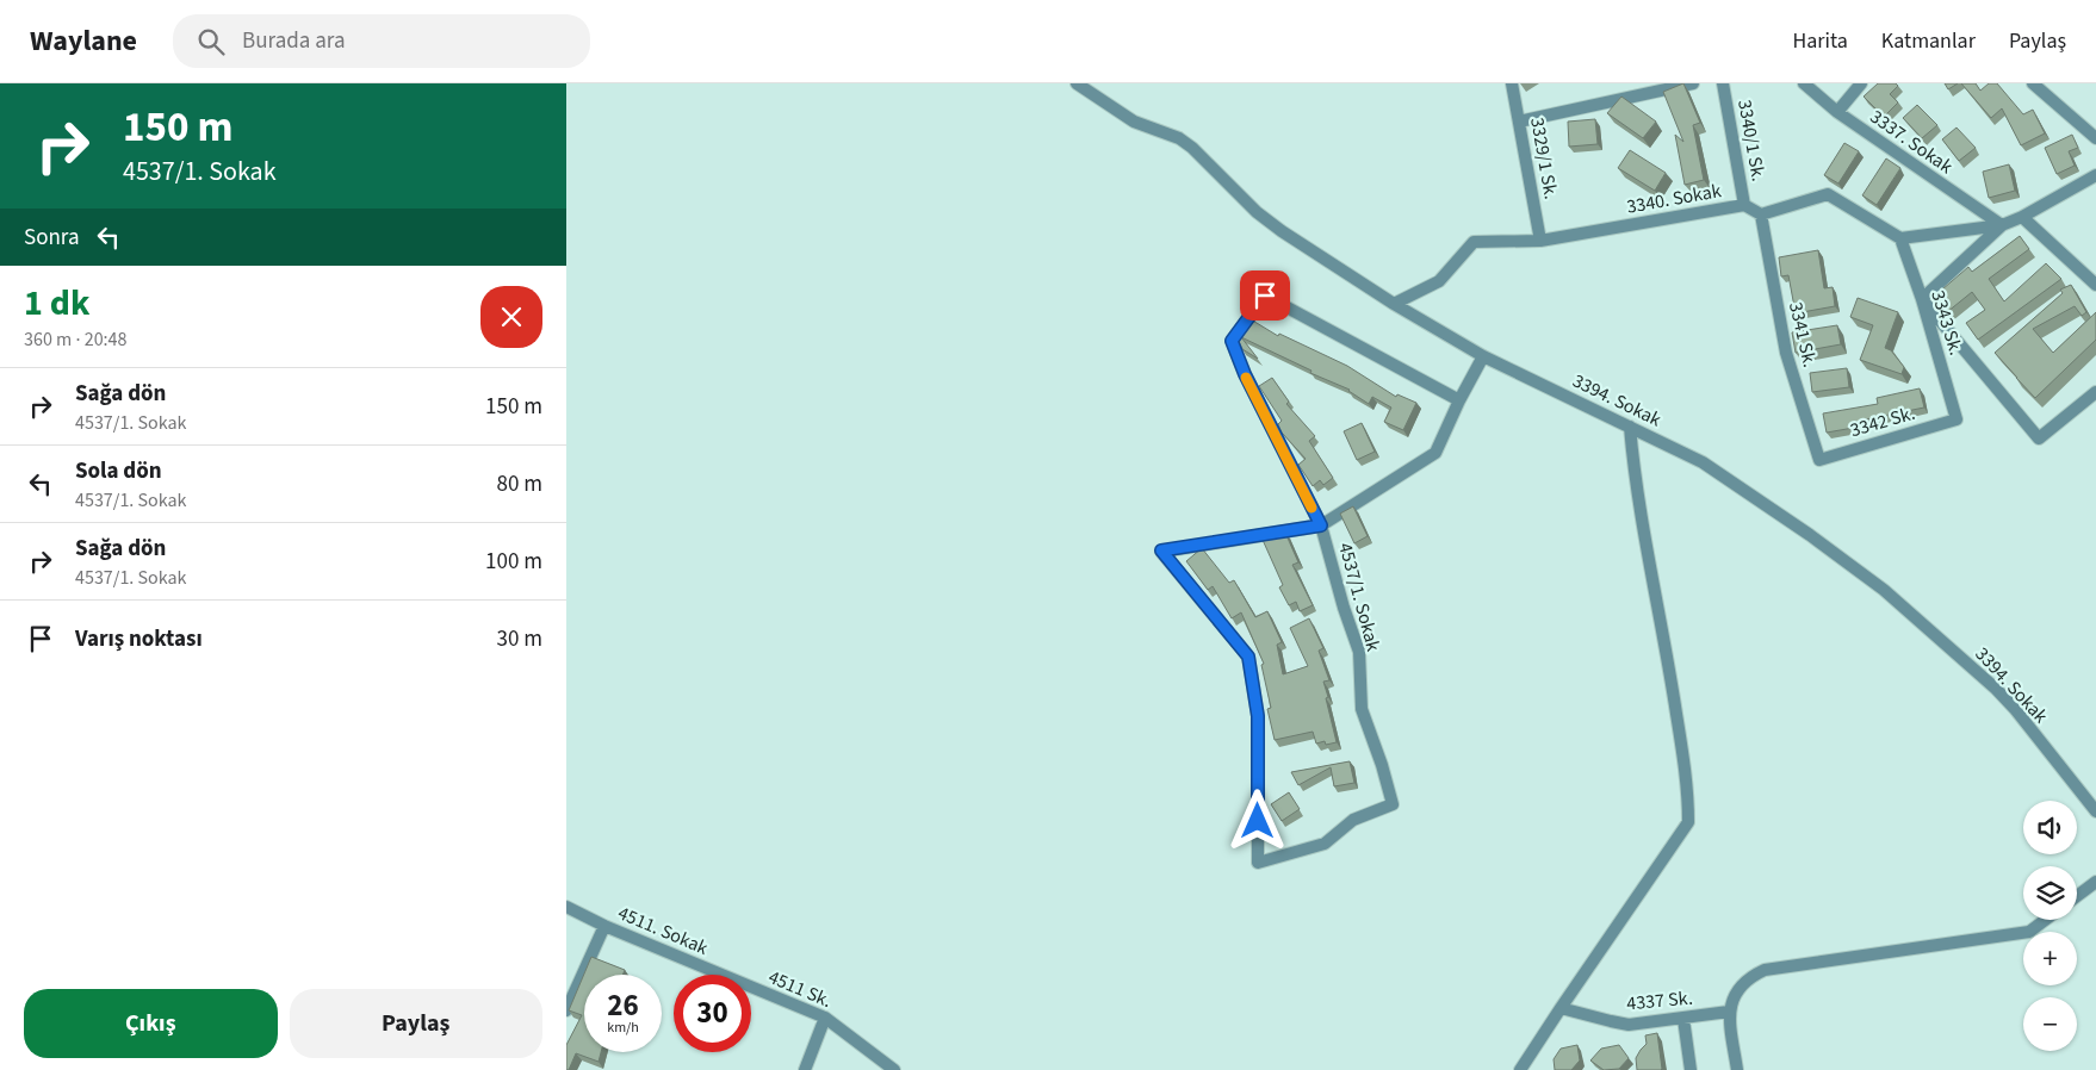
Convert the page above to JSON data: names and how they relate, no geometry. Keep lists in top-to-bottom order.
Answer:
{
  "streets": {
    "street": [
      "3340/1 Sk.",
      "3337. Sokak",
      "3329/1 Sk.",
      "3340. Sokak",
      "3343 Sk.",
      "3341 Sk.",
      "3394. Sokak",
      "3342 Sk.",
      "4537/1. Sokak",
      "4511. Sokak",
      "4511 Sk.",
      "4337 Sk."
    ]
  },
  "crossings": [
    ["3340/1 Sk.", "3340. Sokak"],
    ["3329/1 Sk.", "3340. Sokak"],
    ["3340. Sokak", "3341 Sk."],
    ["3340. Sokak", "3394. Sokak"],
    ["3343 Sk.", "3342 Sk."],
    ["3341 Sk.", "3342 Sk."]
  ],
  "page": {
    "header": "Waylane",
    "search": "Burada ara",
    "nav": ["Harita", "Katmanlar", "Paylaş"],
    "turn": ["150 m", "4537/1. Sokak"],
    "then": "Sonra",
    "heading": ["1 dk", "360 m · 20:48"],
    "list": [
      {
        "name": "Sağa dön",
        "note": "4537/1. Sokak",
        "value": "150 m"
      },
      {
        "name": "Sola dön",
        "note": "4537/1. Sokak",
        "value": "80 m"
      },
      {
        "name": "Sağa dön",
        "note": "4537/1. Sokak",
        "value": "100 m"
      },
      {
        "name": "Varış noktası",
        "value": "30 m"
      }
    ],
    "map_buttons": ["+", "−"],
    "speed": "26 km/h",
    "limit": "30",
    "buttons": ["Çıkış", "Paylaş"]
  }
}
